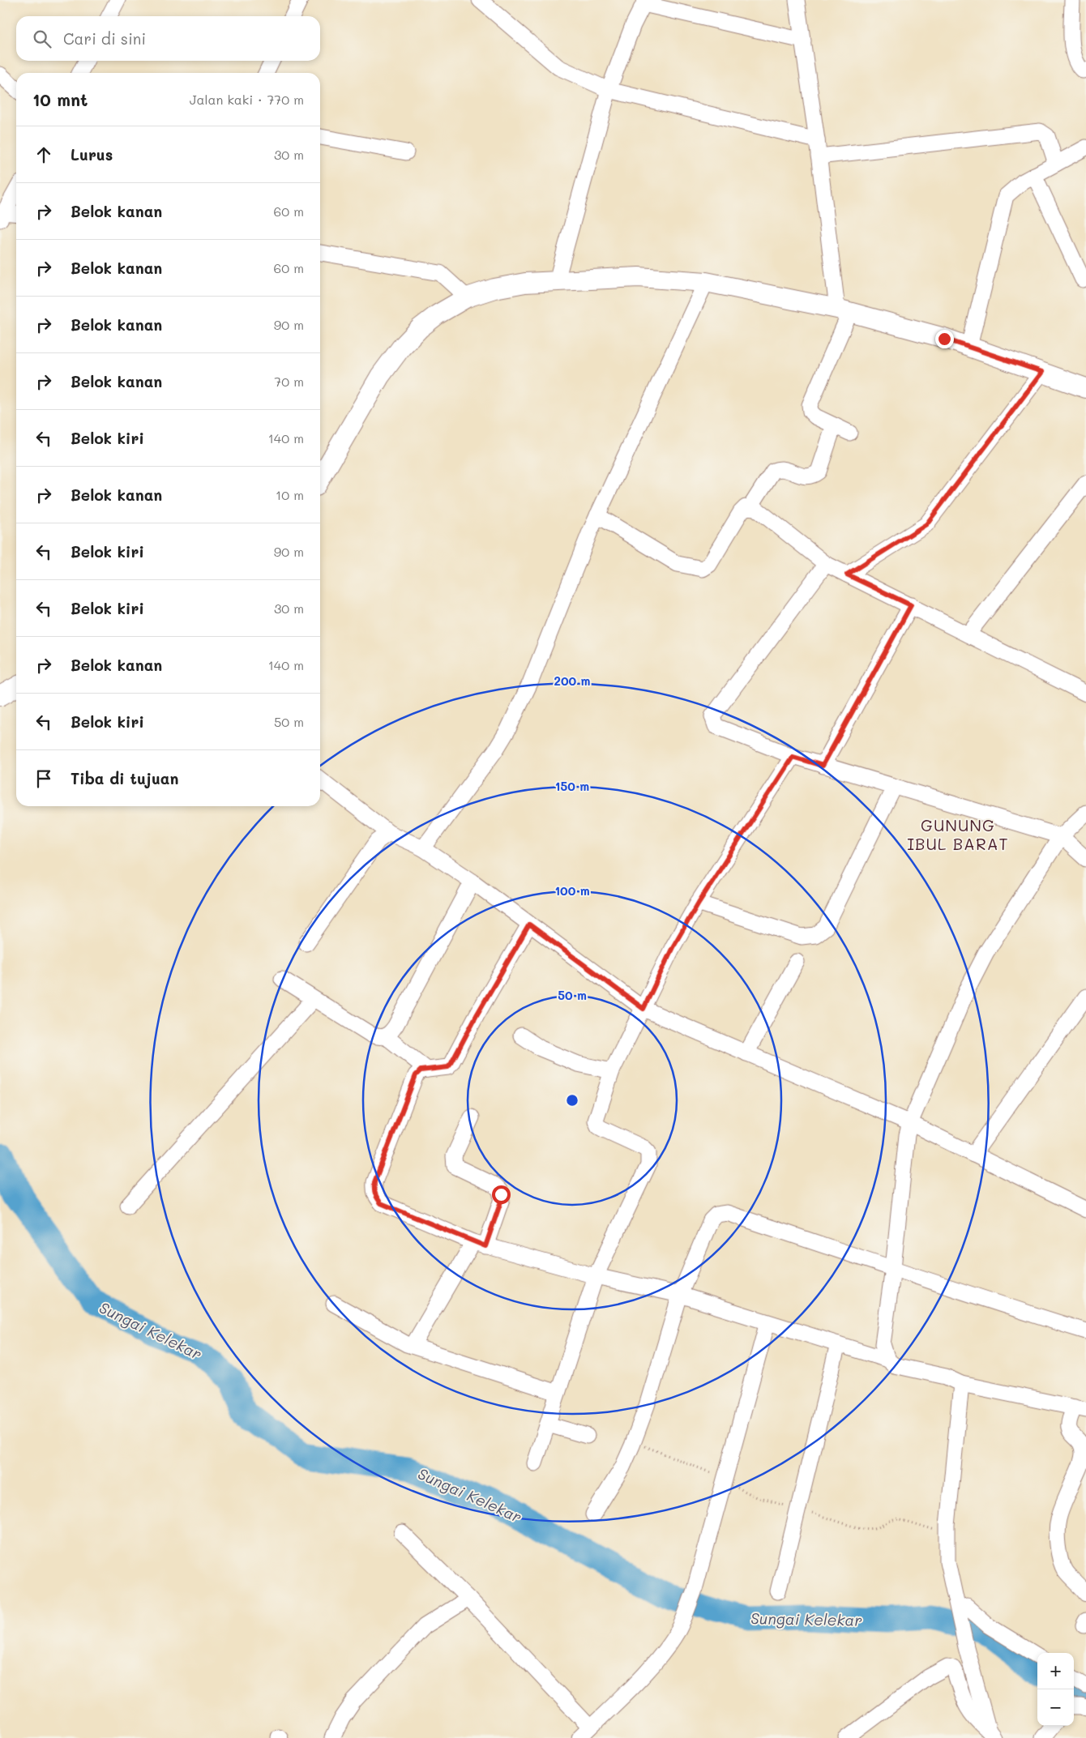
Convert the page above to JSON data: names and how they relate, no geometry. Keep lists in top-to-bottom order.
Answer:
{
  "districts": ["GUNUNG IBUL BARAT"],
  "water": ["Sungai Kelekar"],
  "page": {
    "search": "Cari di sini",
    "heading": ["10 mnt", "Jalan kaki · 770 m"],
    "list": [
      ["Lurus", "30 m"],
      ["Belok kanan", "60 m"],
      ["Belok kanan", "60 m"],
      ["Belok kanan", "90 m"],
      ["Belok kanan", "70 m"],
      ["Belok kiri", "140 m"],
      ["Belok kanan", "10 m"],
      ["Belok kiri", "90 m"],
      ["Belok kiri", "30 m"],
      ["Belok kanan", "140 m"],
      ["Belok kiri", "50 m"],
      "Tiba di tujuan"
    ],
    "map_buttons": ["+", "−"]
  },
  "rings": [
    "200 m",
    "150 m",
    "100 m",
    "50 m"
  ]
}
